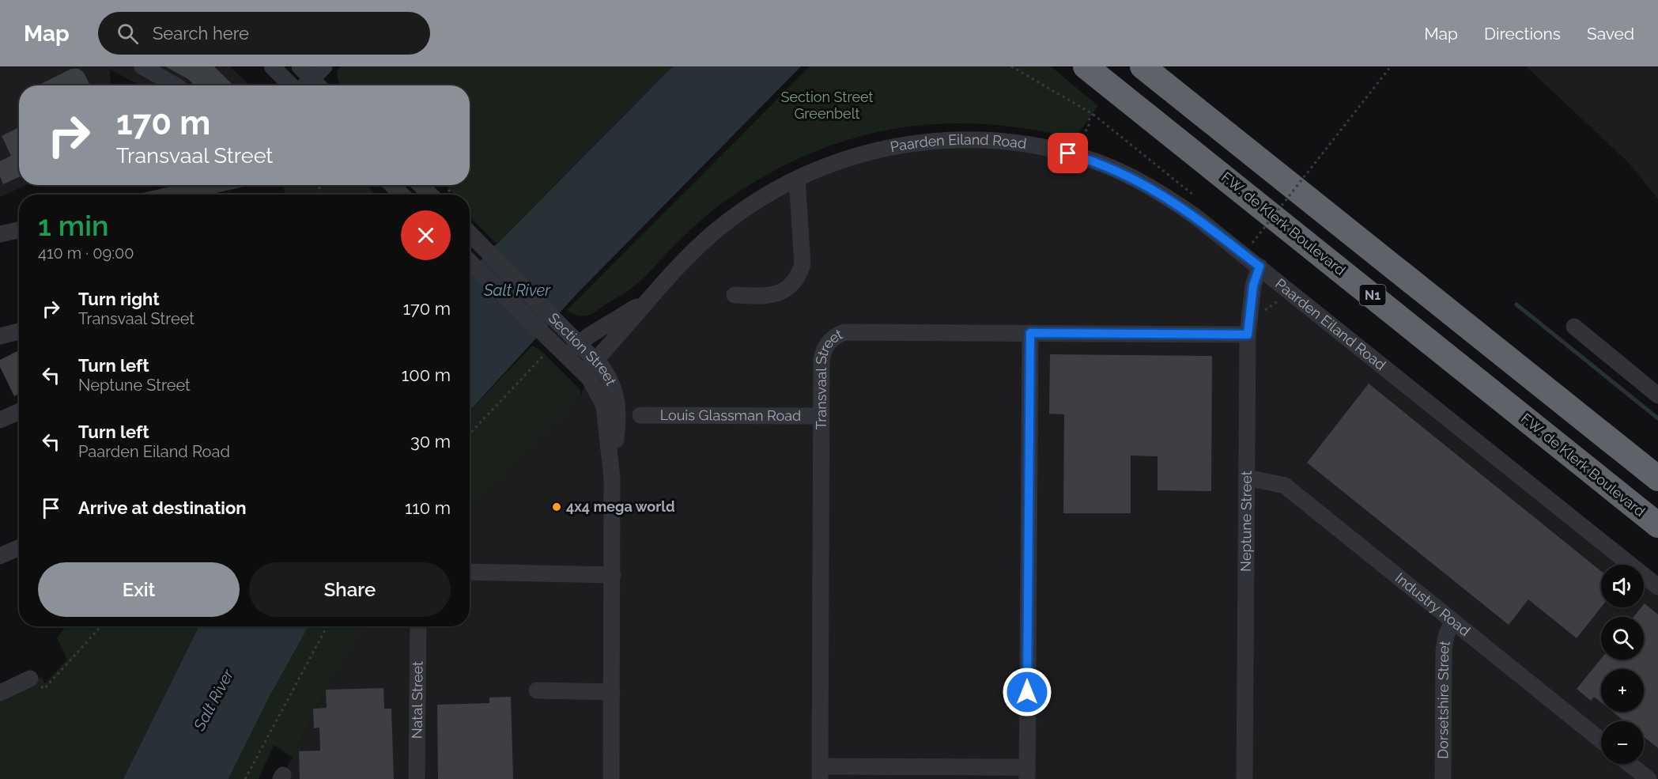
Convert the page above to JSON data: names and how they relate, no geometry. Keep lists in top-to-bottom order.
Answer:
{
  "streets": {
    "highway": ["F.W. de Klerk Boulevard", "N1"],
    "street": [
      "Paarden Eiland Road",
      "Section Street",
      "Transvaal Street",
      "Louis Glassman Road",
      "Neptune Street",
      "Industry Road",
      "Natal Street",
      "Dorsetshire Street"
    ]
  },
  "crossings": [
    ["Paarden Eiland Road", "Section Street"],
    ["Paarden Eiland Road", "Neptune Street"],
    ["Transvaal Street", "Louis Glassman Road"],
    ["Transvaal Street", "Neptune Street"],
    ["Neptune Street", "Industry Road"],
    ["Industry Road", "Dorsetshire Street"]
  ],
  "water": ["Salt River"],
  "parks": ["Section Street Greenbelt"],
  "places": ["4x4 mega world"],
  "page": {
    "header": "Map",
    "search": "Search here",
    "nav": ["Map", "Directions", "Saved"],
    "turn": ["170 m", "Transvaal Street"],
    "heading": ["1 min", "410 m · 09:00"],
    "list": [
      {
        "name": "Turn right",
        "note": "Transvaal Street",
        "value": "170 m"
      },
      {
        "name": "Turn left",
        "note": "Neptune Street",
        "value": "100 m"
      },
      {
        "name": "Turn left",
        "note": "Paarden Eiland Road",
        "value": "30 m"
      },
      {
        "name": "Arrive at destination",
        "value": "110 m"
      }
    ],
    "buttons": ["Exit", "Share"],
    "map_buttons": ["+", "−"]
  }
}
